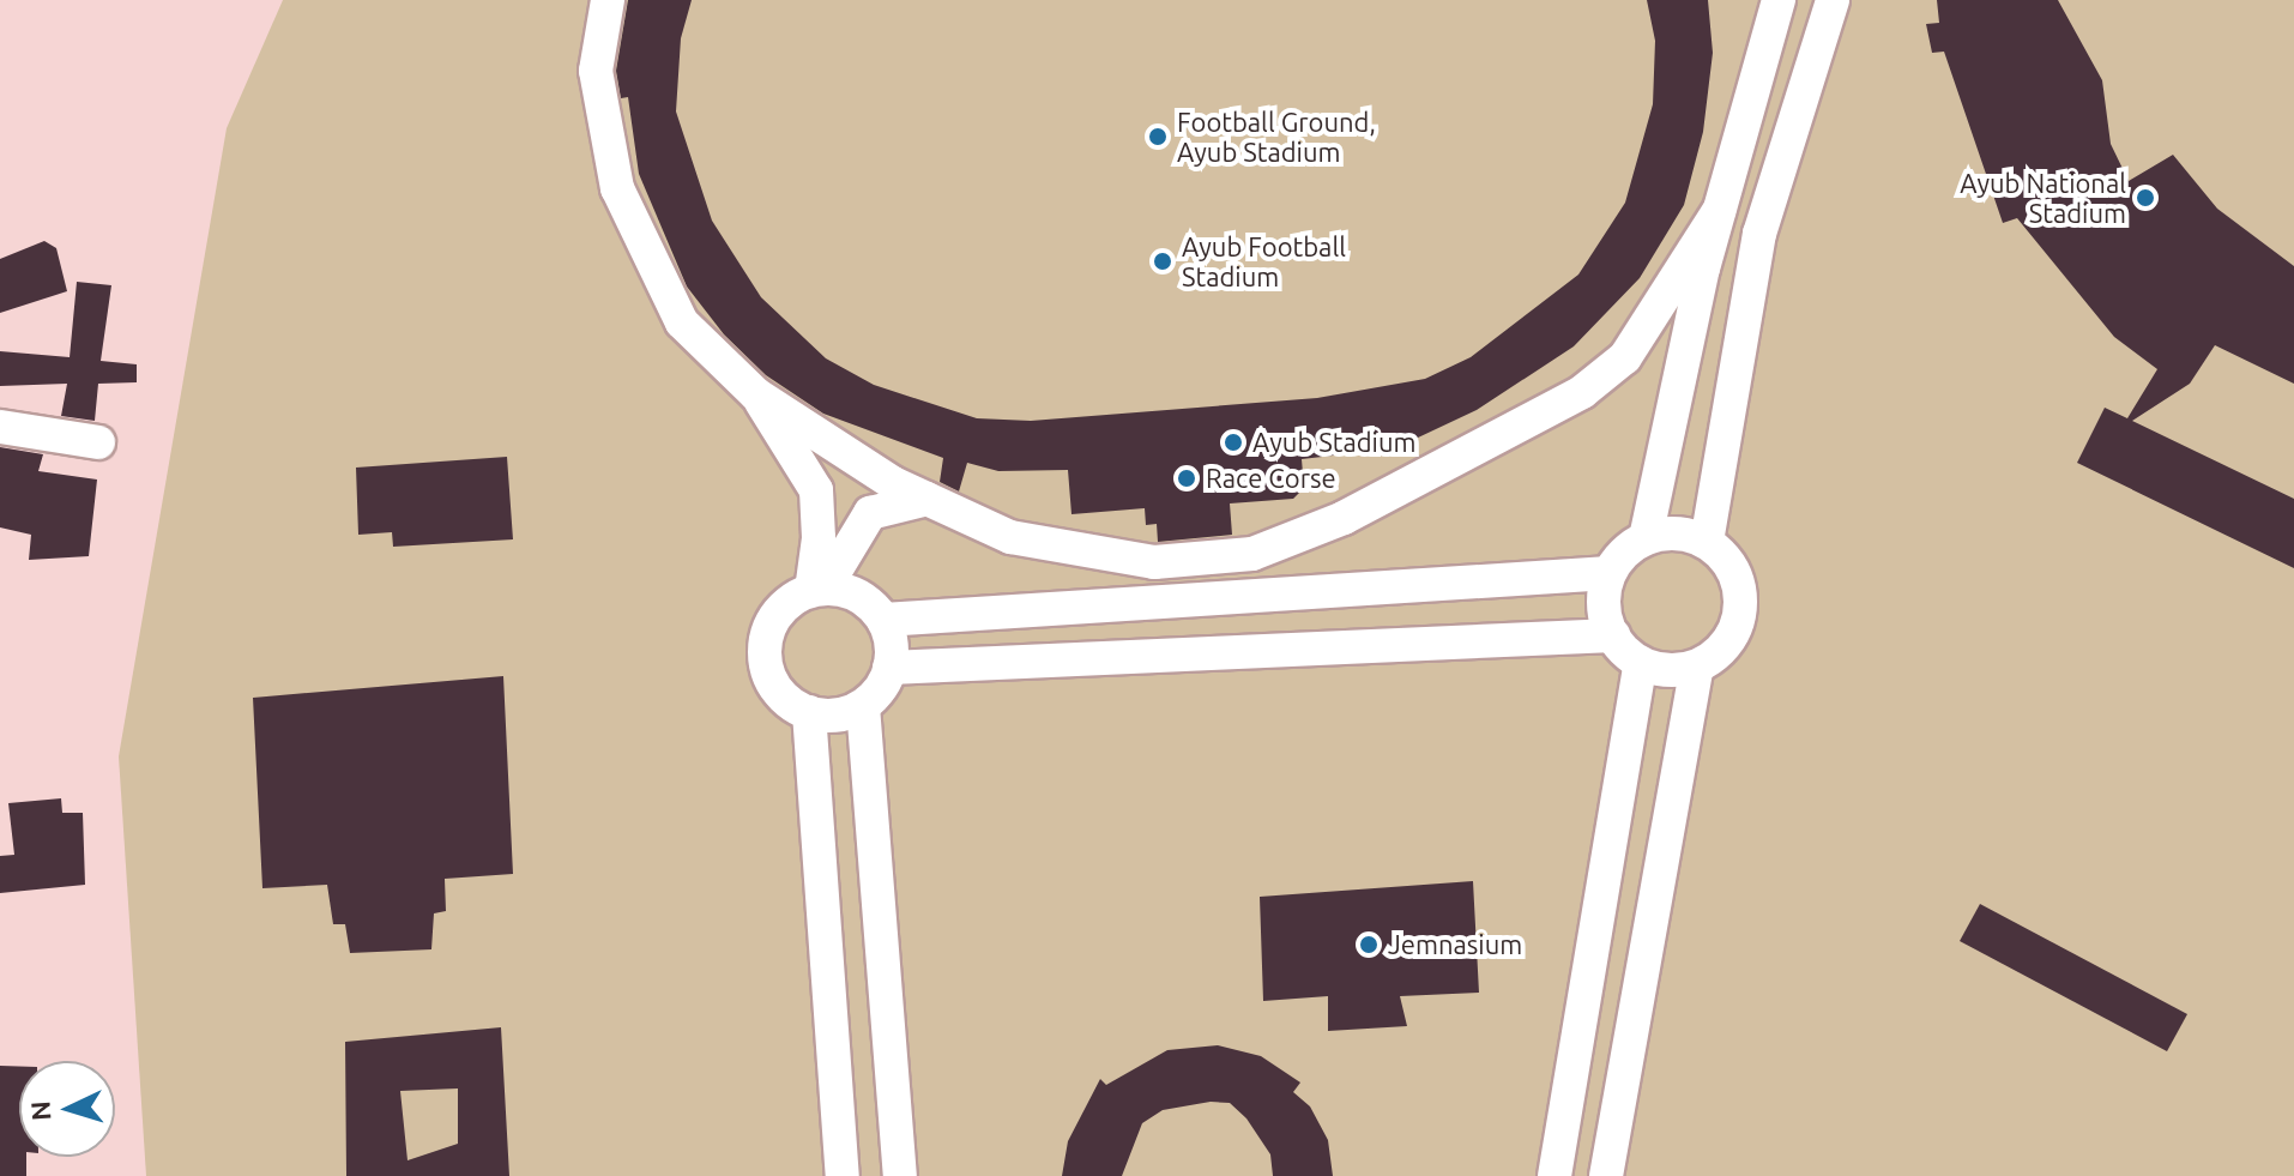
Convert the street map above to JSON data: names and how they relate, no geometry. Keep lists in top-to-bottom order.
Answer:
{
  "places": [
    "Football Ground, Ayub Stadium",
    "Ayub National Stadium",
    "Ayub Football Stadium",
    "Ayub Stadium",
    "Race Corse",
    "Jemnasium"
  ],
  "north": "left"
}
